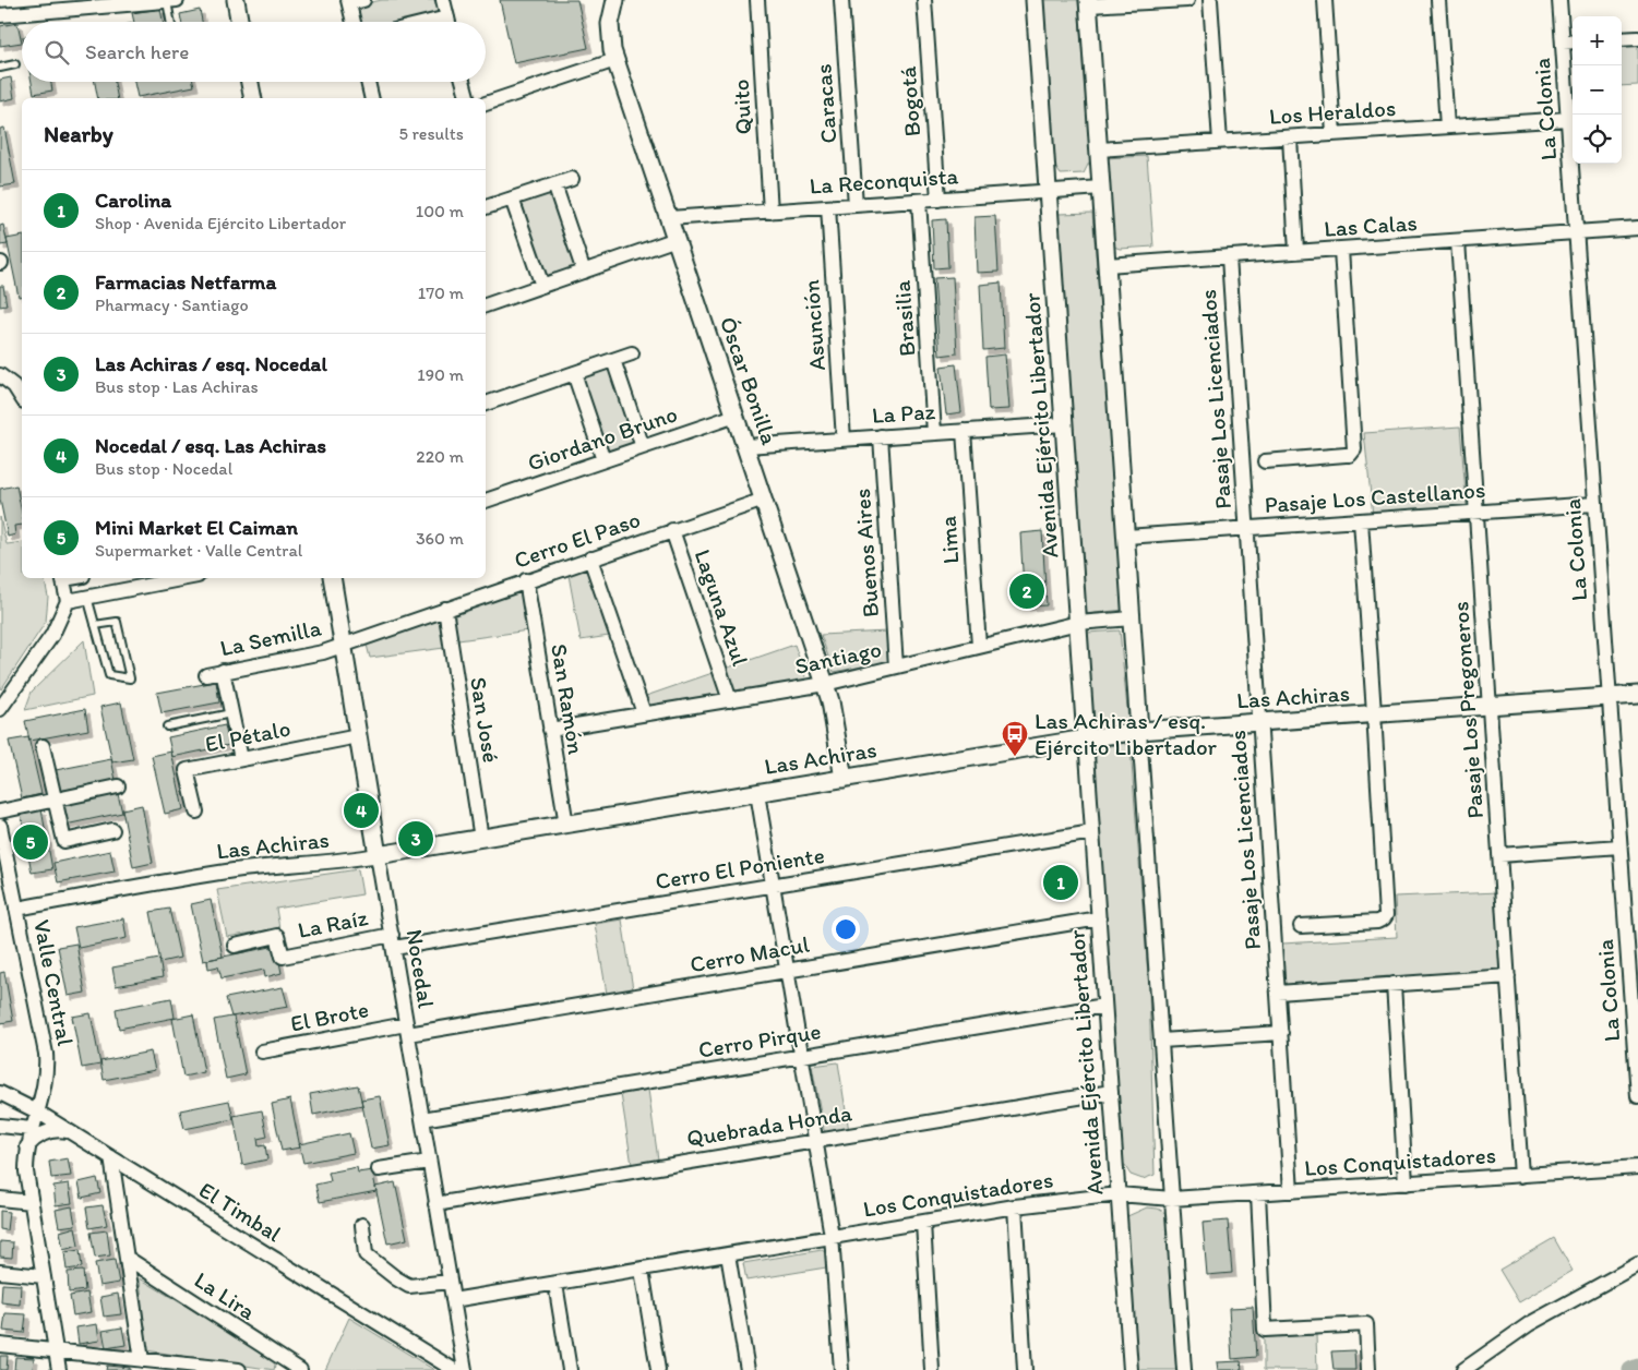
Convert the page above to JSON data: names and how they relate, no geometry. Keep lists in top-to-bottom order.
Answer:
{
  "streets": {
    "street": [
      "Bogotá",
      "Caracas",
      "Quito",
      "La Colonia",
      "Los Heraldos",
      "La Reconquista",
      "Las Calas",
      "Brasilia",
      "Asunción",
      "Óscar Bonilla",
      "Pasaje Los Licenciados",
      "La Paz",
      "Avenida Ejército Libertador",
      "Giordano Bruno",
      "Pasaje Los Castellanos",
      "Cerro El Paso",
      "Lima",
      "Buenos Aires",
      "Laguna Azul",
      "La Semilla",
      "Santiago",
      "Las Achiras",
      "San Ramón",
      "Pasaje Los Pregoneros",
      "San José",
      "El Pétalo",
      "Cerro El Poniente",
      "La Raíz",
      "Cerro Macul",
      "Nocedal",
      "Valle Central",
      "El Brote",
      "Cerro Pirque",
      "Quebrada Honda",
      "Los Conquistadores",
      "El Timbal",
      "La Lira"
    ]
  },
  "crossings": [
    ["Bogotá", "La Reconquista"],
    ["Caracas", "La Reconquista"],
    ["Quito", "La Reconquista"],
    ["La Colonia", "Los Heraldos"],
    ["La Colonia", "Las Calas"],
    ["La Colonia", "Pasaje Los Castellanos"],
    ["La Colonia", "Las Achiras"],
    ["La Reconquista", "Brasilia"],
    ["La Reconquista", "Asunción"],
    ["La Reconquista", "Óscar Bonilla"],
    ["La Reconquista", "Avenida Ejército Libertador"],
    ["Las Calas", "Pasaje Los Licenciados"],
    ["Las Calas", "Pasaje Los Pregoneros"],
    ["Brasilia", "La Paz"],
    ["Asunción", "La Paz"],
    ["Óscar Bonilla", "La Paz"],
    ["Óscar Bonilla", "Giordano Bruno"],
    ["Óscar Bonilla", "Cerro El Paso"],
    ["Óscar Bonilla", "Santiago"],
    ["Óscar Bonilla", "Las Achiras"],
    ["Pasaje Los Licenciados", "Pasaje Los Castellanos"],
    ["Pasaje Los Licenciados", "Las Achiras"],
    ["Pasaje Los Licenciados", "Los Conquistadores"],
    ["La Paz", "Avenida Ejército Libertador"],
    ["La Paz", "Lima"],
    ["La Paz", "Buenos Aires"],
    ["Avenida Ejército Libertador", "Santiago"],
    ["Avenida Ejército Libertador", "Las Achiras"],
    ["Avenida Ejército Libertador", "Cerro El Poniente"],
    ["Avenida Ejército Libertador", "Cerro Macul"],
    ["Avenida Ejército Libertador", "Cerro Pirque"],
    ["Avenida Ejército Libertador", "Quebrada Honda"],
    ["Avenida Ejército Libertador", "Los Conquistadores"],
    ["Pasaje Los Castellanos", "Pasaje Los Pregoneros"],
    ["Cerro El Paso", "Laguna Azul"],
    ["Cerro El Paso", "La Semilla"],
    ["Cerro El Paso", "San Ramón"],
    ["Cerro El Paso", "San José"],
    ["Cerro El Paso", "Nocedal"],
    ["Lima", "Santiago"],
    ["Buenos Aires", "Santiago"],
    ["Laguna Azul", "Santiago"],
    ["La Semilla", "Nocedal"],
    ["Santiago", "San Ramón"],
    ["Las Achiras", "San Ramón"],
    ["Las Achiras", "Pasaje Los Pregoneros"],
    ["Las Achiras", "San José"],
    ["Las Achiras", "Nocedal"],
    ["Las Achiras", "Valle Central"],
    ["Pasaje Los Pregoneros", "Los Conquistadores"],
    ["El Pétalo", "Nocedal"],
    ["Cerro El Poniente", "La Raíz"],
    ["Cerro El Poniente", "Nocedal"],
    ["La Raíz", "Nocedal"],
    ["Cerro Macul", "Nocedal"],
    ["Cerro Macul", "El Brote"],
    ["Nocedal", "El Brote"],
    ["Nocedal", "Cerro Pirque"],
    ["Nocedal", "Quebrada Honda"],
    ["Nocedal", "Los Conquistadores"],
    ["Valle Central", "El Timbal"]
  ],
  "places": {
    "bus stop": ["Las Achiras / esq. Ejército Libertador"]
  },
  "page": {
    "map_buttons": ["+", "−"],
    "search": "Search here",
    "heading": ["Nearby", "5 results"],
    "list": [
      {
        "mark": "1",
        "name": "Carolina",
        "note": "Shop · Avenida Ejército Libertador",
        "value": "100 m"
      },
      {
        "mark": "2",
        "name": "Farmacias Netfarma",
        "note": "Pharmacy · Santiago",
        "value": "170 m"
      },
      {
        "mark": "3",
        "name": "Las Achiras / esq. Nocedal",
        "note": "Bus stop · Las Achiras",
        "value": "190 m"
      },
      {
        "mark": "4",
        "name": "Nocedal / esq. Las Achiras",
        "note": "Bus stop · Nocedal",
        "value": "220 m"
      },
      {
        "mark": "5",
        "name": "Mini Market El Caiman",
        "note": "Supermarket · Valle Central",
        "value": "360 m"
      }
    ],
    "pins": [
      "2",
      "4",
      "3",
      "5",
      "1"
    ]
  }
}
